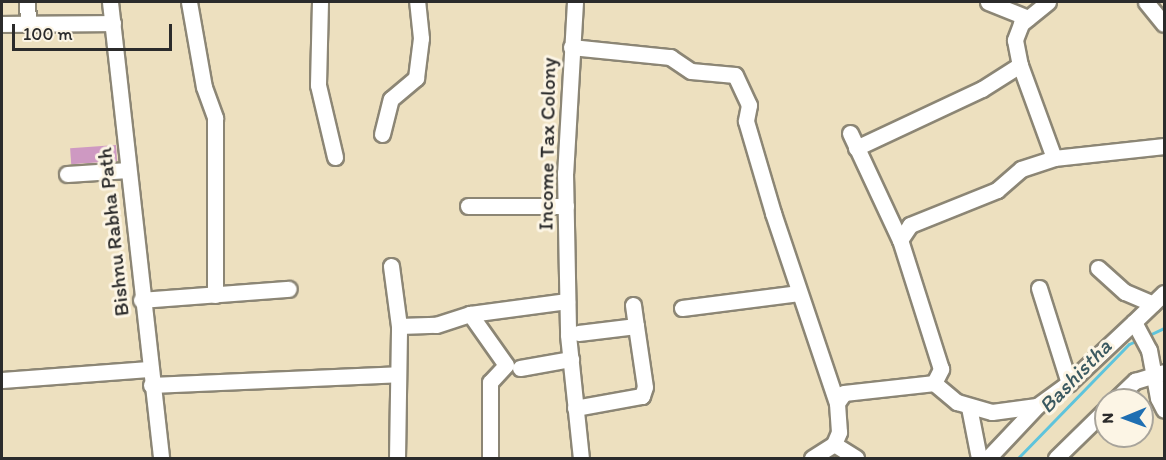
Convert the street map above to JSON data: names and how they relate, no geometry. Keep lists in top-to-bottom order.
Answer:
{
  "streets": {
    "street": ["Income Tax Colony", "Bishnu Rabha Path"]
  },
  "water": ["Bashistha"],
  "scale_bar": "100 m",
  "north": "left"
}
